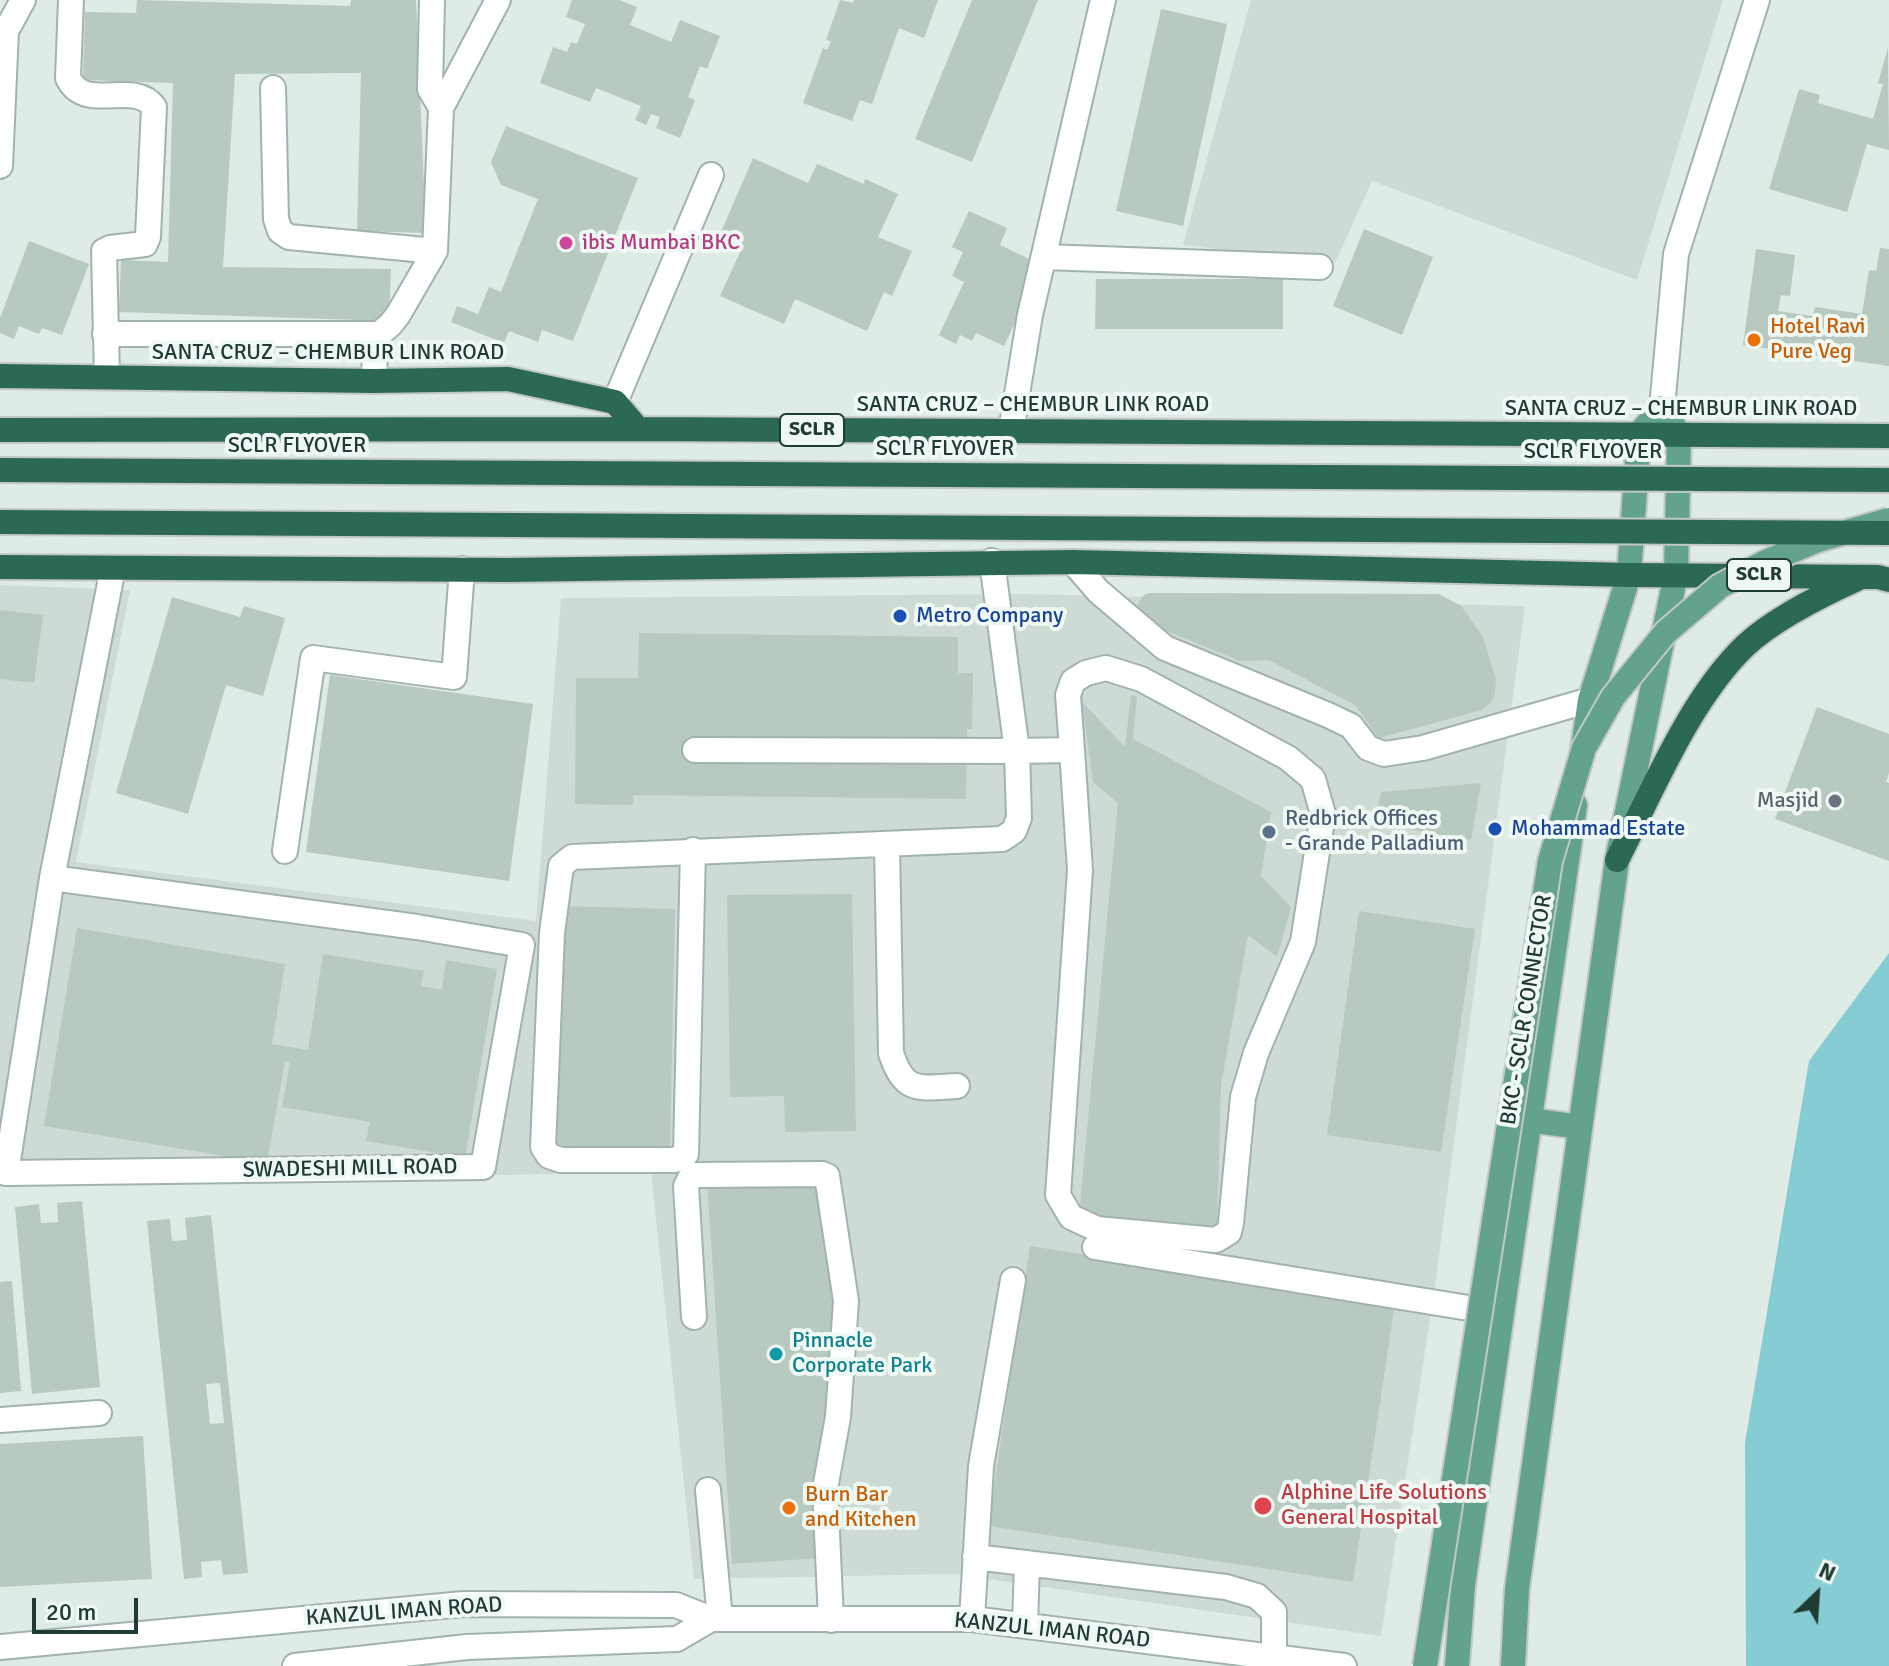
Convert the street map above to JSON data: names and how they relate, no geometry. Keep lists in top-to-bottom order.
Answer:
{
  "streets": {
    "highway": ["SANTA CRUZ – CHEMBUR LINK ROAD", "SCLR", "SCLR FLYOVER"],
    "main road": ["BKC - SCLR CONNECTOR"],
    "street": ["SWADESHI MILL ROAD", "KANZUL IMAN ROAD"]
  },
  "crossings": [
    ["SCLR", "SWADESHI MILL ROAD"]
  ],
  "places": [
    "ibis Mumbai BKC",
    "Hotel Ravi Pure Veg",
    "Metro Company",
    "Masjid",
    "Mohammad Estate",
    "Redbrick Offices - Grande Palladium",
    "Pinnacle Corporate Park",
    "Alphine Life Solutions General Hospital",
    "Burn Bar and Kitchen"
  ],
  "scale_bar": "20 m",
  "north": "top right"
}
